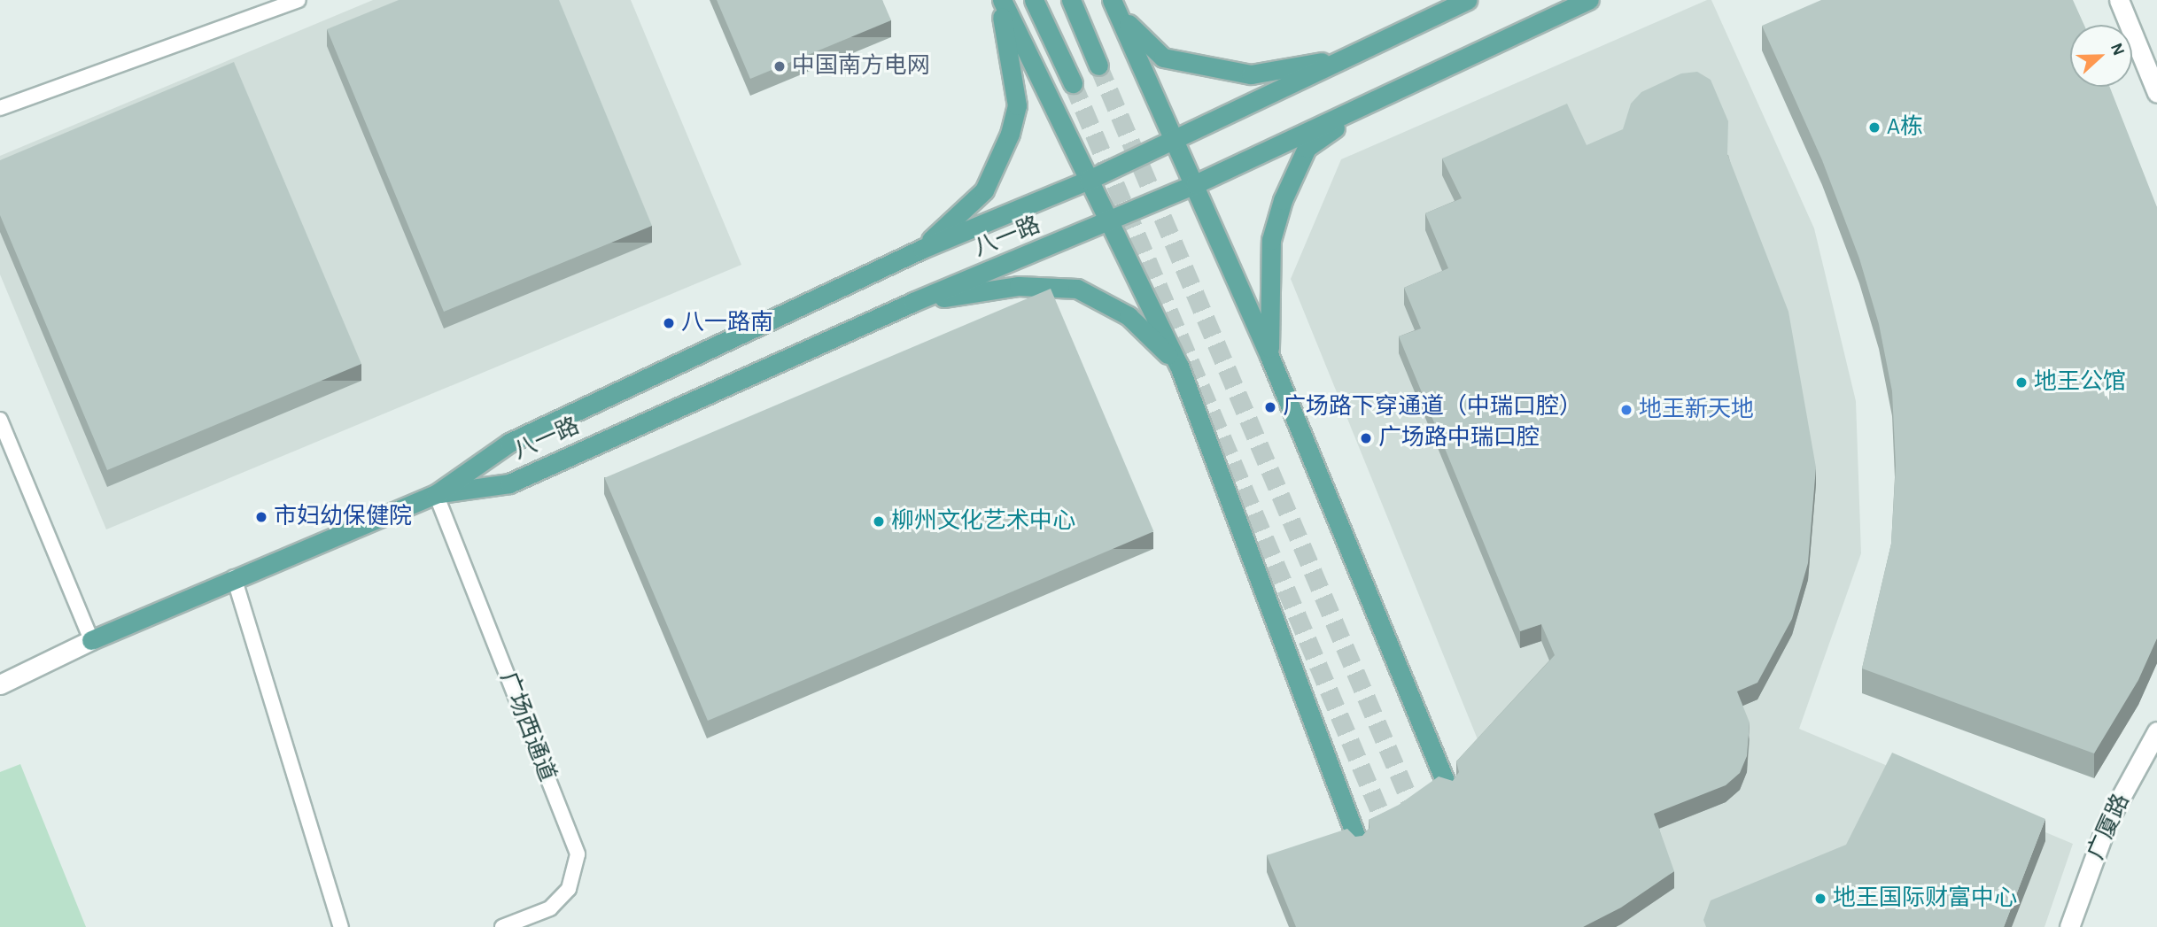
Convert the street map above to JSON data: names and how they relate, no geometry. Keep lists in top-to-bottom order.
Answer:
{
  "streets": {
    "main road": ["八一路"],
    "street": ["广厦路"],
    "lane": ["广场西通道"]
  },
  "crossings": [
    ["八一路", "广场西通道"]
  ],
  "places": [
    "中国南方电网",
    "A栋",
    "八一路南",
    "地王公馆",
    "广场路下穿通道（中瑞口腔）",
    "地王新天地",
    "广场路中瑞口腔",
    "市妇幼保健院",
    "柳州文化艺术中心",
    "地王国际财富中心"
  ],
  "north": "right"
}
